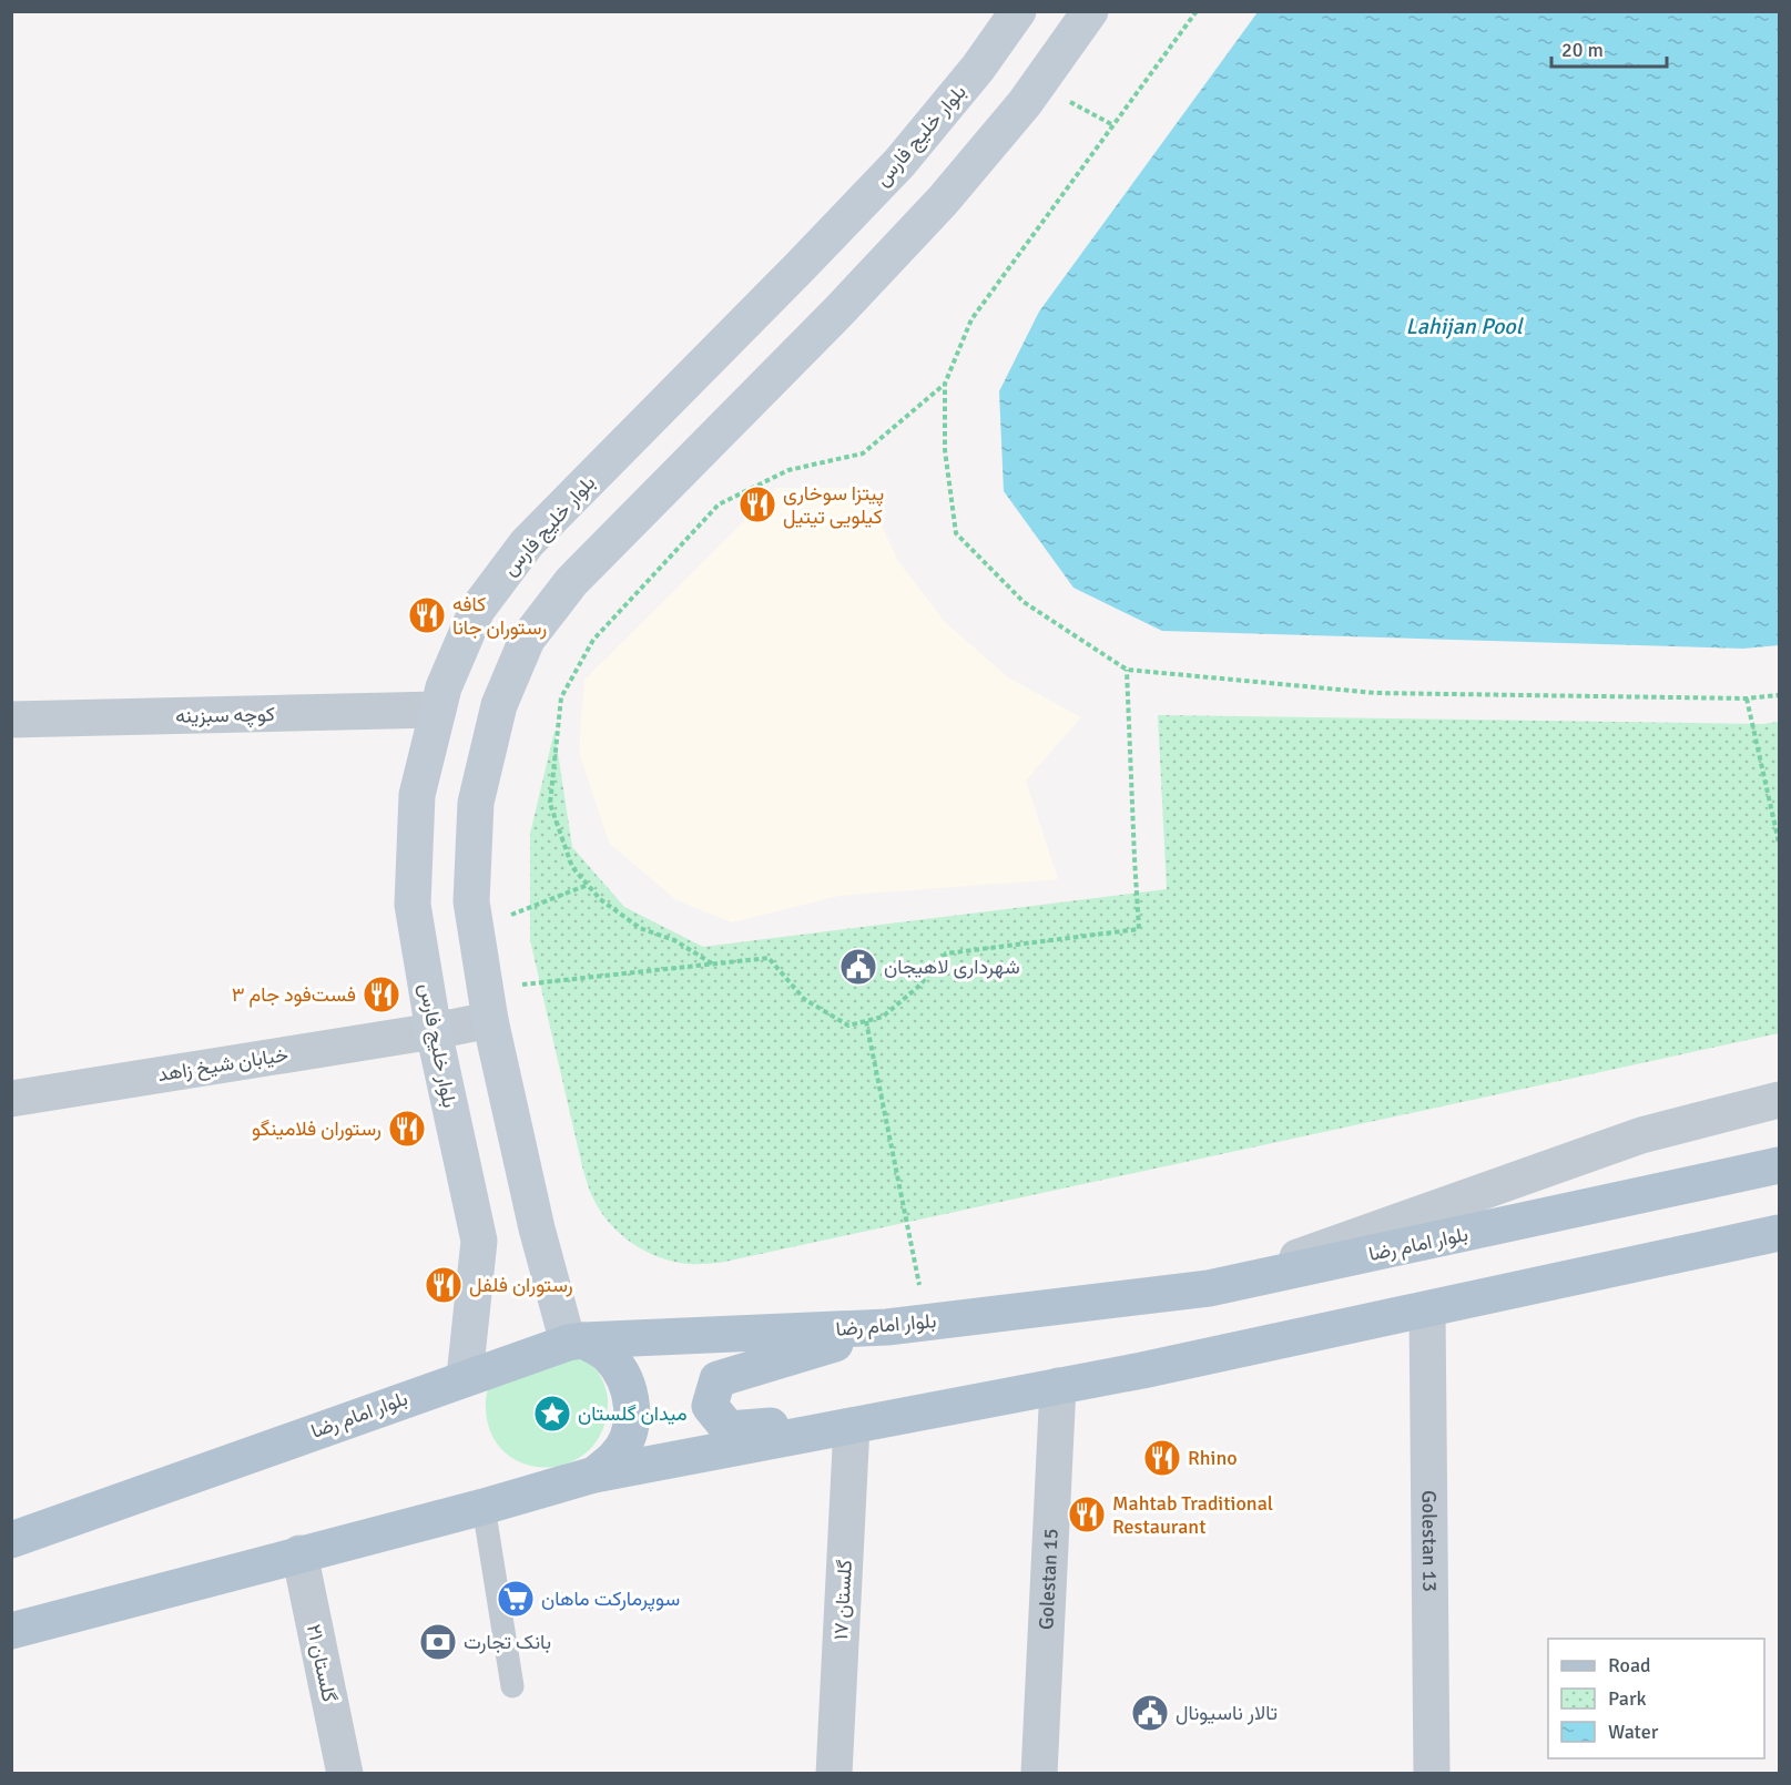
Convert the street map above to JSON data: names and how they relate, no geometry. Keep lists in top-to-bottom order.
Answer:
{
  "streets": {
    "main road": ["بلوار خلیج فارس", "بلوار امام رضا"],
    "street": [
      "کوچه سبزینه",
      "خیابان شیخ زاهد",
      "Golestan 13",
      "Golestan 15",
      "گلستان ۱۷",
      "گلستان ۲۱"
    ]
  },
  "crossings": [
    ["بلوار خلیج فارس", "کوچه سبزینه"],
    ["بلوار خلیج فارس", "خیابان شیخ زاهد"],
    ["بلوار خلیج فارس", "بلوار امام رضا"]
  ],
  "water": ["Lahijan Pool"],
  "places": {
    "restaurant": [
      "پیتزا سوخاری کیلویی تیتیل",
      "کافه رستوران جانا",
      "فست‌فود جام ۳",
      "رستوران فلامینگو",
      "رستوران فلفل",
      "Rhino",
      "Mahtab Traditional Restaurant"
    ],
    "public building": ["شهرداری لاهیجان", "تالار ناسیونال"],
    "place": ["میدان گلستان"],
    "supermarket": ["سوپرمارکت ماهان"],
    "bank": ["بانک تجارت"]
  },
  "legend": ["Road", "Park", "Water"],
  "scale_bar": "20 m"
}
